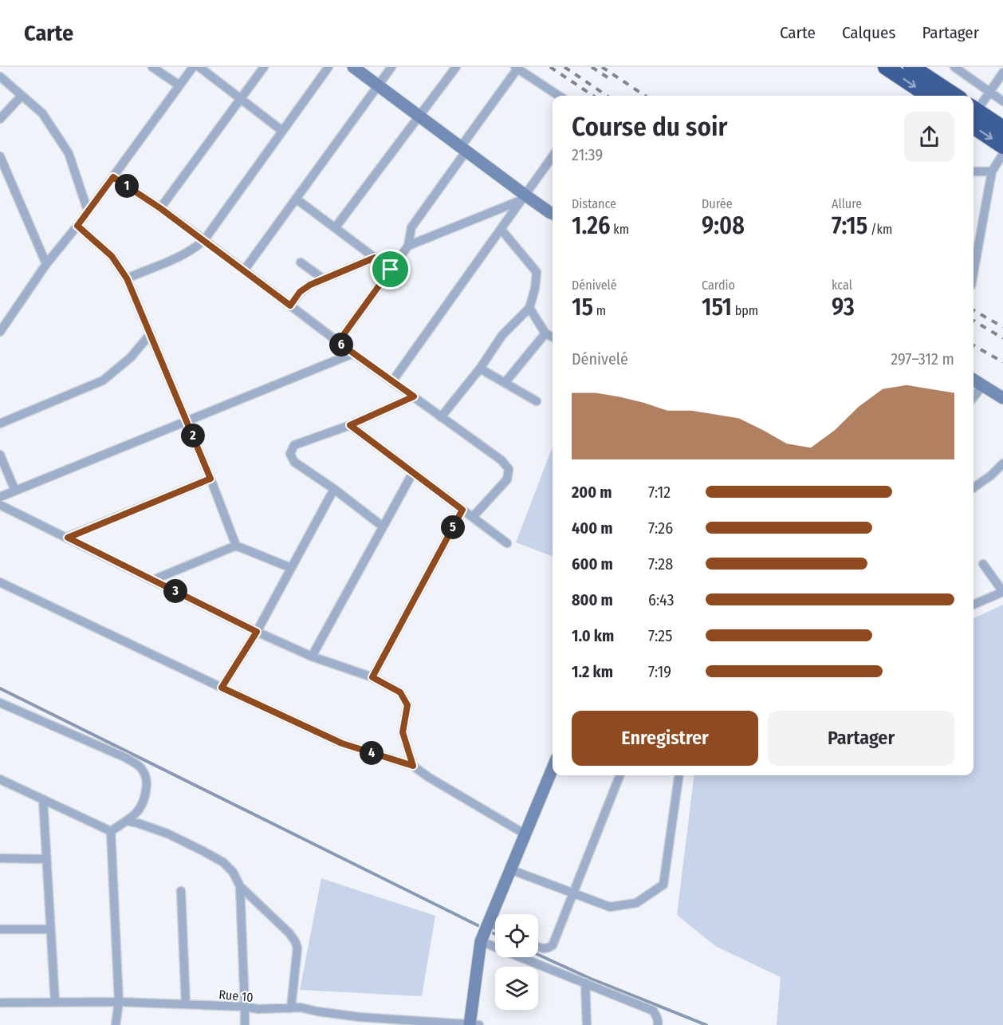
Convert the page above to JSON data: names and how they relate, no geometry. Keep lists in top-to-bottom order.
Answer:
{
  "streets": {
    "street": ["Rue 10"]
  },
  "page": {
    "header": "Carte",
    "nav": ["Carte", "Calques", "Partager"],
    "heading": ["Course du soir", "21:39"],
    "pins": [
      "1",
      "6",
      "2",
      "5",
      "3",
      "4"
    ],
    "stats": [
      ["Distance", "1.26 km"],
      ["Durée", "9:08"],
      ["Allure", "7:15 /km"],
      ["Dénivelé", "15 m"],
      ["Cardio", "151 bpm"],
      ["kcal", "93"]
    ],
    "chart": ["Dénivelé", "297–312 m"],
    "list": [
      {
        "name": "200 m",
        "note": "7:12"
      },
      {
        "name": "400 m",
        "note": "7:26"
      },
      {
        "name": "600 m",
        "note": "7:28"
      },
      {
        "name": "800 m",
        "note": "6:43"
      },
      {
        "name": "1.0 km",
        "note": "7:25"
      },
      {
        "name": "1.2 km",
        "note": "7:19"
      }
    ],
    "buttons": ["Enregistrer", "Partager"]
  }
}
